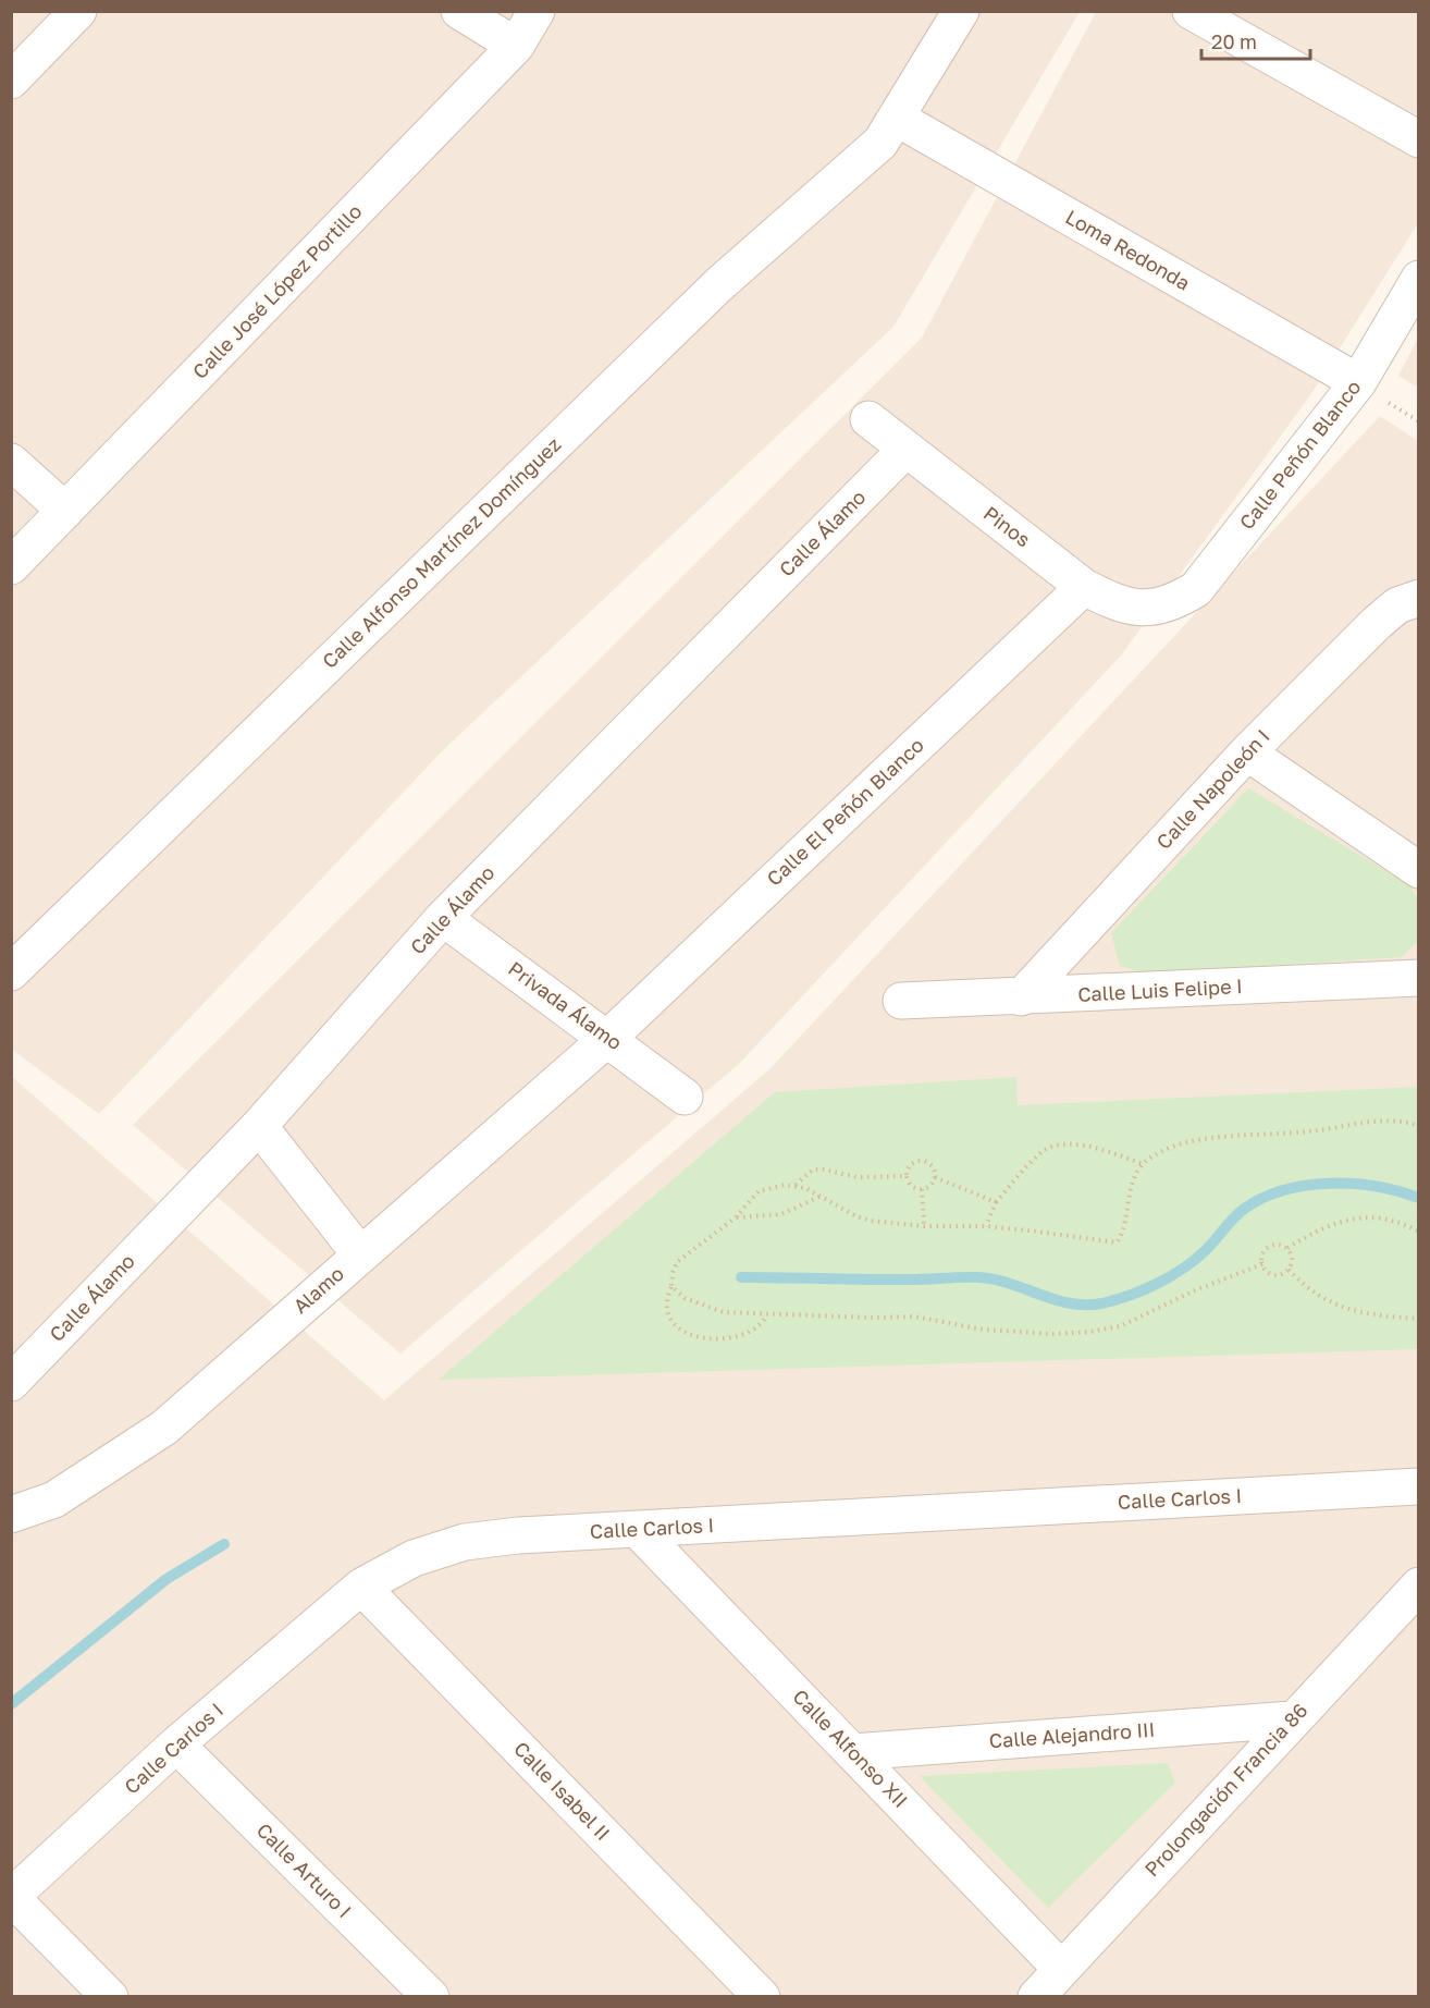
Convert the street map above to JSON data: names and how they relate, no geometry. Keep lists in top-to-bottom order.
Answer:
{
  "streets": {
    "street": [
      "Loma Redonda",
      "Calle José López Portillo",
      "Calle Peñón Blanco",
      "Pinos",
      "Calle Álamo",
      "Calle Alfonso Martínez Domínguez",
      "Calle Napoleón I",
      "Calle El Peñón Blanco",
      "Calle Luis Felipe I",
      "Privada Álamo",
      "Alamo",
      "Calle Carlos I",
      "Calle Alejandro III",
      "Calle Alfonso XII",
      "Prolongación Francia 86",
      "Calle Isabel II",
      "Calle Arturo I"
    ]
  },
  "crossings": [
    ["Loma Redonda", "Calle Peñón Blanco"],
    ["Loma Redonda", "Calle Alfonso Martínez Domínguez"],
    ["Calle Peñón Blanco", "Pinos"],
    ["Pinos", "Calle Álamo"],
    ["Pinos", "Calle El Peñón Blanco"],
    ["Calle Álamo", "Privada Álamo"],
    ["Calle Napoleón I", "Calle Luis Felipe I"],
    ["Calle El Peñón Blanco", "Privada Álamo"],
    ["Calle El Peñón Blanco", "Alamo"],
    ["Privada Álamo", "Alamo"],
    ["Calle Carlos I", "Calle Alfonso XII"],
    ["Calle Carlos I", "Calle Isabel II"],
    ["Calle Carlos I", "Calle Arturo I"],
    ["Calle Alejandro III", "Calle Alfonso XII"],
    ["Calle Alejandro III", "Prolongación Francia 86"],
    ["Calle Alfonso XII", "Prolongación Francia 86"]
  ],
  "scale_bar": "20 m"
}
